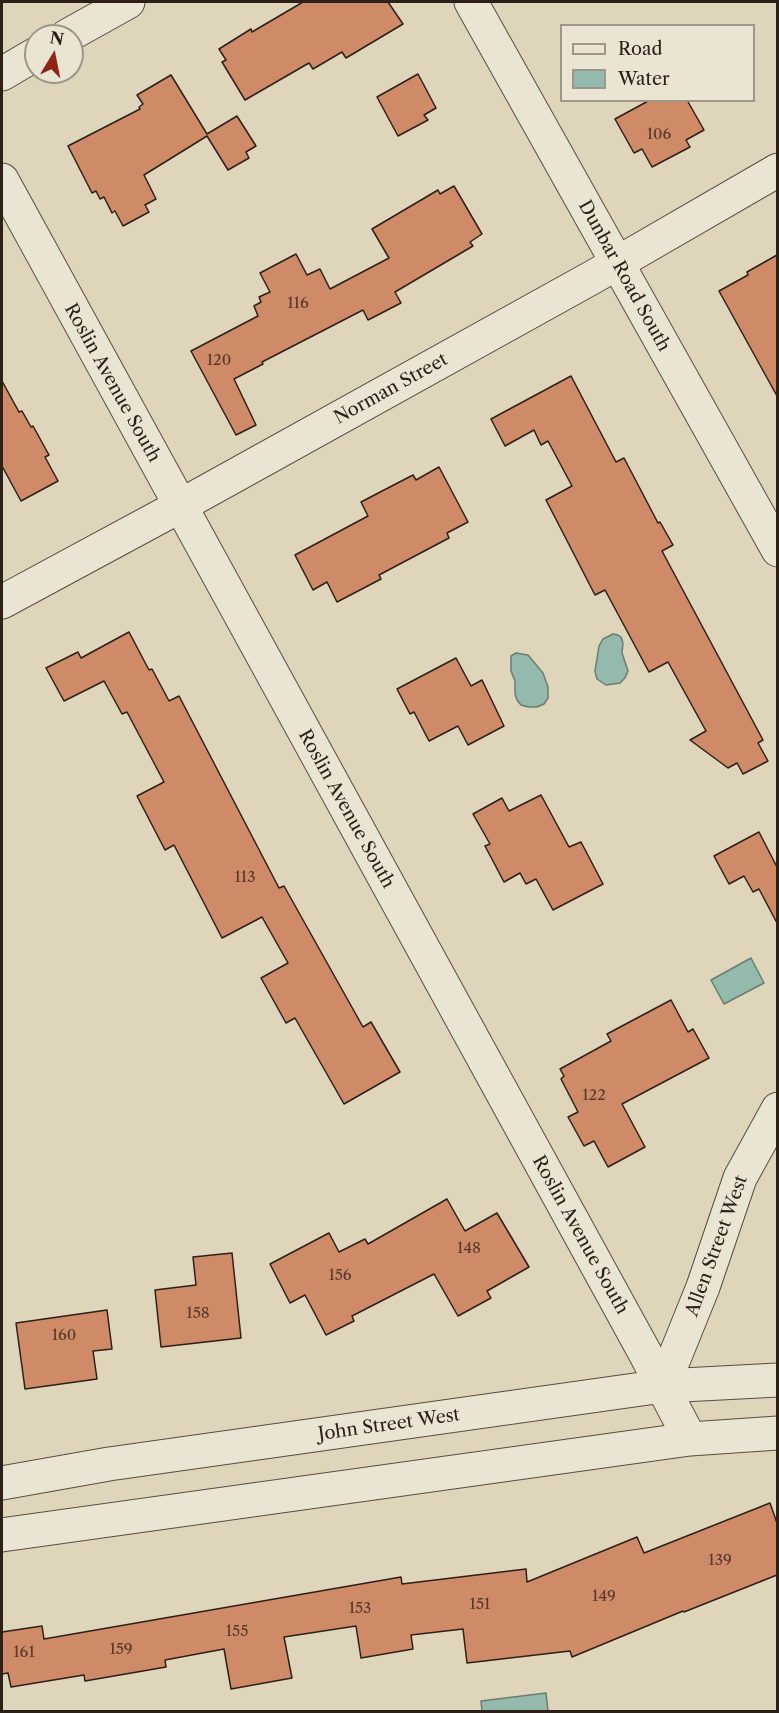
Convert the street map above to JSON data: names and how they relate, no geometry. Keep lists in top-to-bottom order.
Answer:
{
  "streets": {
    "street": [
      "Dunbar Road South",
      "Roslin Avenue South",
      "Norman Street",
      "Allen Street West",
      "John Street West"
    ]
  },
  "crossings": [
    ["Dunbar Road South", "Norman Street"],
    ["Roslin Avenue South", "Norman Street"],
    ["Roslin Avenue South", "Allen Street West"],
    ["Roslin Avenue South", "John Street West"],
    ["Allen Street West", "John Street West"]
  ],
  "house_numbers": [
    "106",
    "116",
    "120",
    "113",
    "122",
    "148",
    "156",
    "158",
    "160",
    "139",
    "149",
    "151",
    "153",
    "155",
    "159",
    "161"
  ],
  "legend": ["Road", "Water"],
  "north": "top"
}
